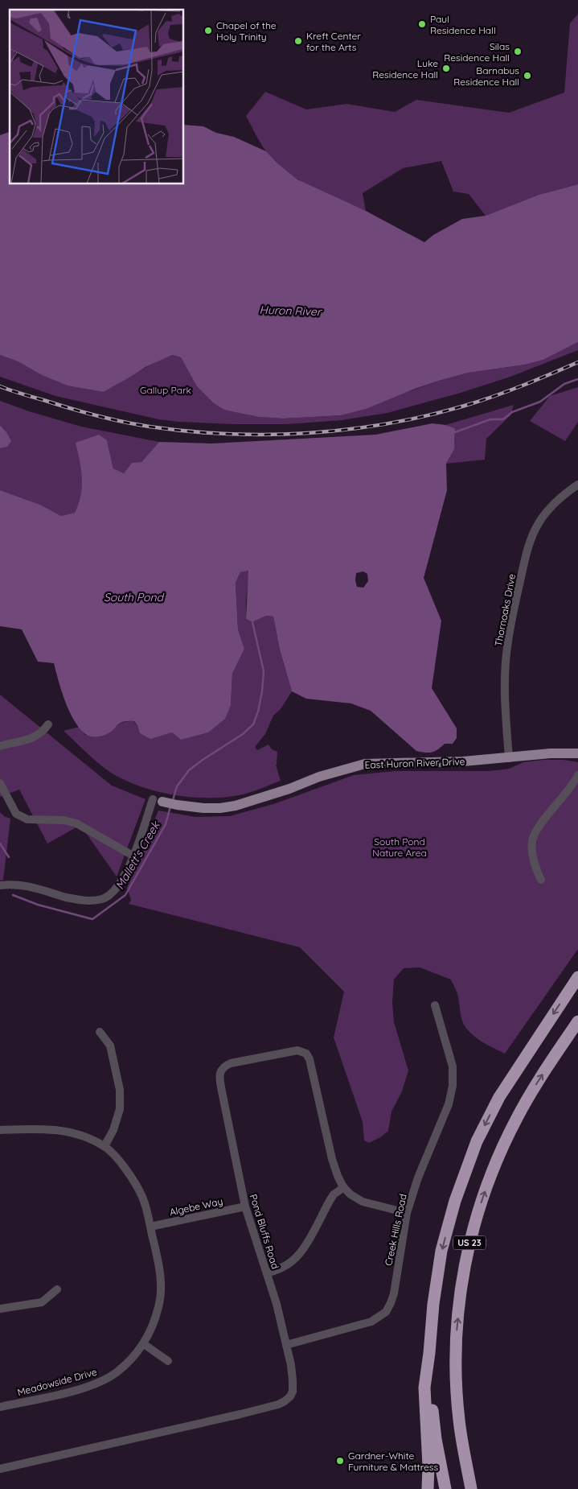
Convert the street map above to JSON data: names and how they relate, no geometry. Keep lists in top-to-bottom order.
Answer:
{
  "streets": {
    "highway": ["US 23"],
    "main road": ["East Huron River Drive"],
    "street": [
      "Thornoaks Drive",
      "Algebe Way",
      "Creek Hills Road",
      "Pond Bluffs Road",
      "Meadowside Drive"
    ]
  },
  "crossings": [
    ["Thornoaks Drive", "East Huron River Drive"],
    ["Algebe Way", "Pond Bluffs Road"],
    ["Algebe Way", "Meadowside Drive"],
    ["Creek Hills Road", "Pond Bluffs Road"]
  ],
  "water": ["Huron River", "South Pond", "Mallett's Creek"],
  "parks": ["Gallup Park", "South Pond Nature Area"],
  "places": [
    "Paul Residence Hall",
    "Chapel of the Holy Trinity",
    "Kreft Center for the Arts",
    "Silas Residence Hall",
    "Luke Residence Hall",
    "Barnabus Residence Hall",
    "Gardner-White Furniture & Mattress"
  ]
}
